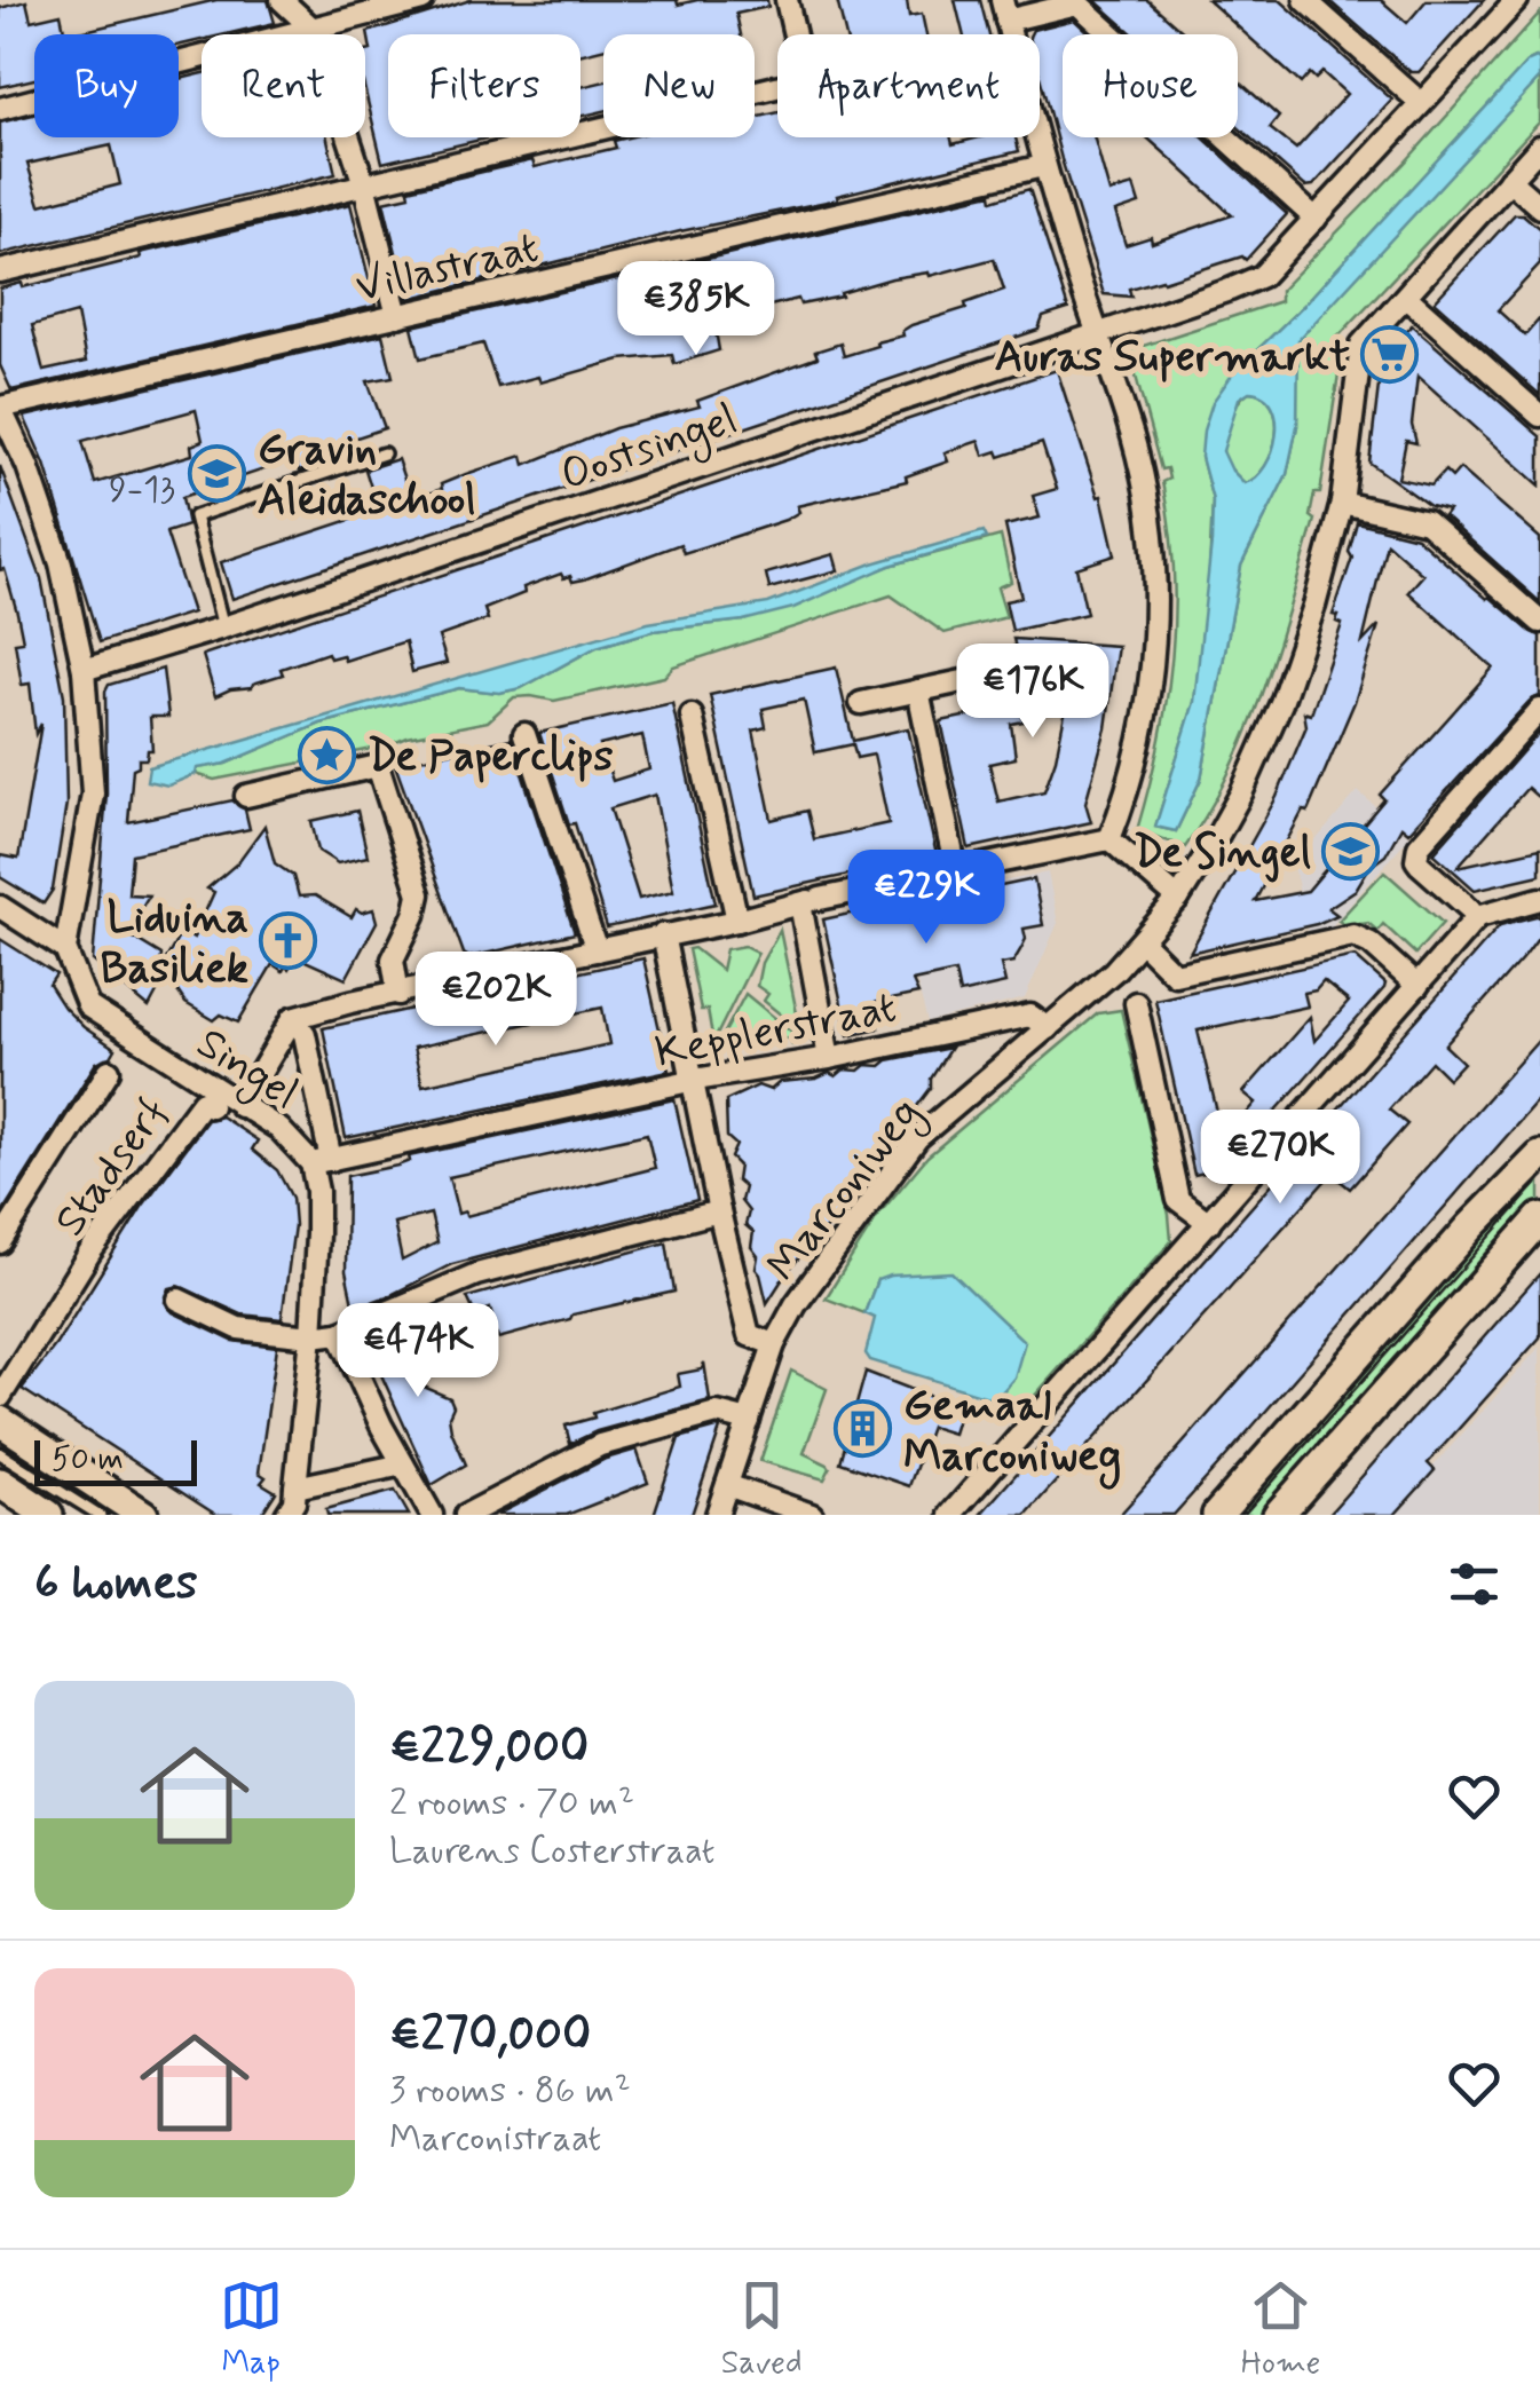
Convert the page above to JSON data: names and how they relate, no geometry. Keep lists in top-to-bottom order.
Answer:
{
  "streets": {
    "street": [
      "Villastraat",
      "Oostsingel",
      "Kepplerstraat",
      "Singel",
      "Stadserf",
      "Marconiweg"
    ]
  },
  "crossings": [
    ["Kepplerstraat", "Singel"],
    ["Kepplerstraat", "Marconiweg"],
    ["Singel", "Stadserf"]
  ],
  "places": {
    "supermarket": ["Auras Supermarkt"],
    "school or university": ["Gravin Aleidaschool", "De Singel"],
    "place": ["De Paperclips"],
    "church": ["Liduina Basiliek"],
    "building": ["Gemaal Marconiweg"]
  },
  "house_numbers": ["9-13"],
  "scale_bar": "50 m",
  "page": {
    "chip": [
      "Buy",
      "Rent",
      "Filters",
      "New",
      "Apartment",
      "House"
    ],
    "price": [
      "€385K",
      "€176K",
      "€229K",
      "€202K",
      "€270K",
      "€474K"
    ],
    "scale": "50 m",
    "heading": "6 homes",
    "list": [
      {
        "name": "€229,000",
        "note": "2 rooms · 70 m² · Laurens Costerstraat"
      },
      {
        "name": "€270,000",
        "note": "3 rooms · 86 m² · Marconistraat"
      }
    ],
    "tabs": ["Map", "Saved", "Home"]
  }
}
